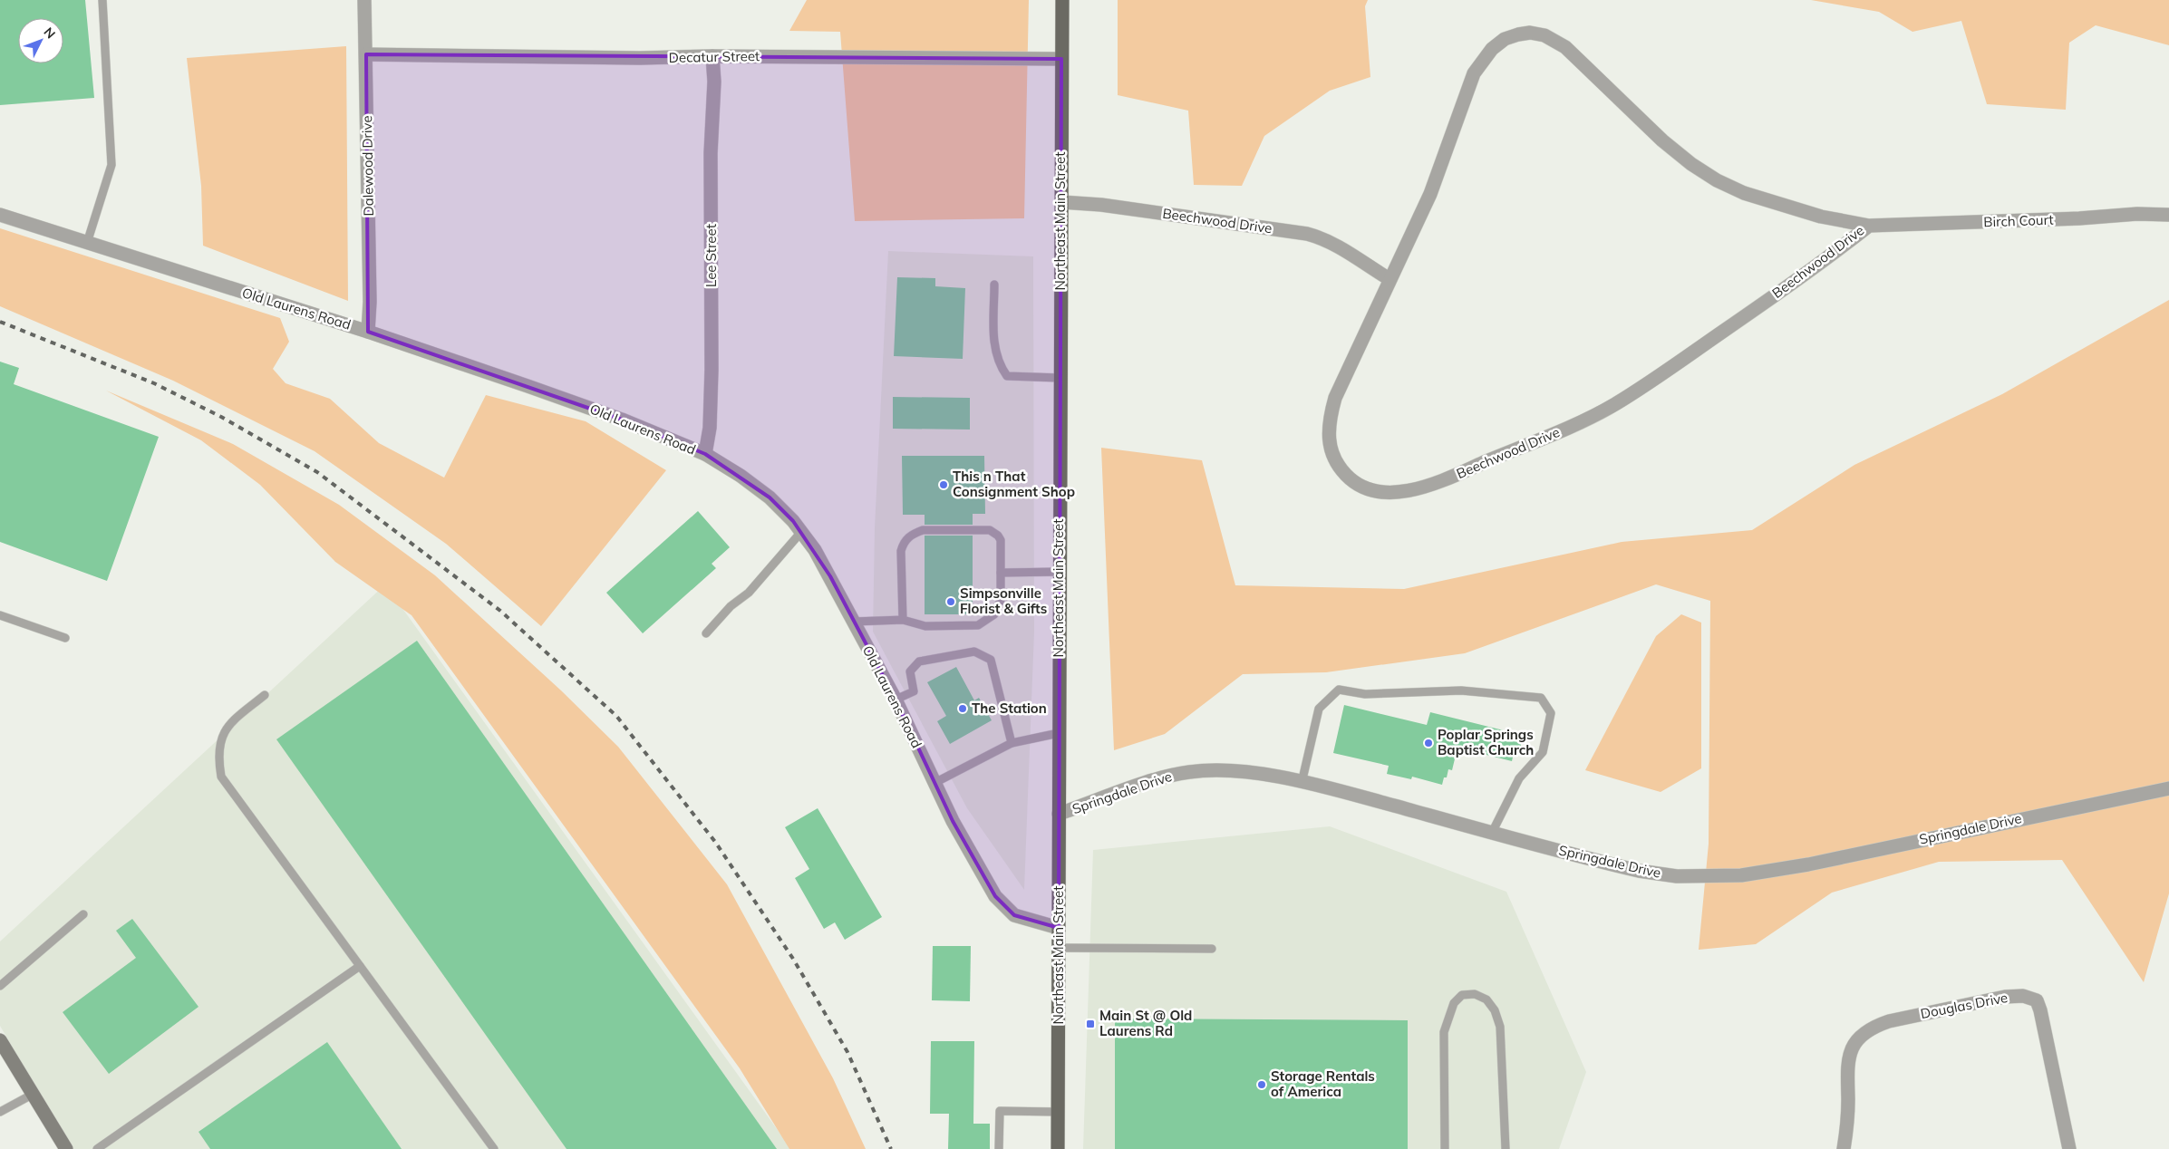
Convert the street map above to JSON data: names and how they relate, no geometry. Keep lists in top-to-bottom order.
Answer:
{
  "streets": {
    "main road": ["Northeast Main Street"],
    "street": [
      "Decatur Street",
      "Dalewood Drive",
      "Beechwood Drive",
      "Birch Court",
      "Lee Street",
      "Old Laurens Road",
      "Springdale Drive",
      "Douglas Drive"
    ]
  },
  "crossings": [
    ["Decatur Street", "Dalewood Drive"],
    ["Decatur Street", "Northeast Main Street"],
    ["Decatur Street", "Lee Street"],
    ["Dalewood Drive", "Old Laurens Road"],
    ["Northeast Main Street", "Beechwood Drive"],
    ["Northeast Main Street", "Old Laurens Road"],
    ["Northeast Main Street", "Springdale Drive"],
    ["Beechwood Drive", "Birch Court"],
    ["Lee Street", "Old Laurens Road"]
  ],
  "places": {
    "other": [
      "This n That Consignment Shop",
      "Simpsonville Florist & Gifts",
      "The Station",
      "Poplar Springs Baptist Church",
      "Storage Rentals of America"
    ],
    "transit": ["Main St @ Old Laurens Rd"]
  },
  "north": "top right"
}
